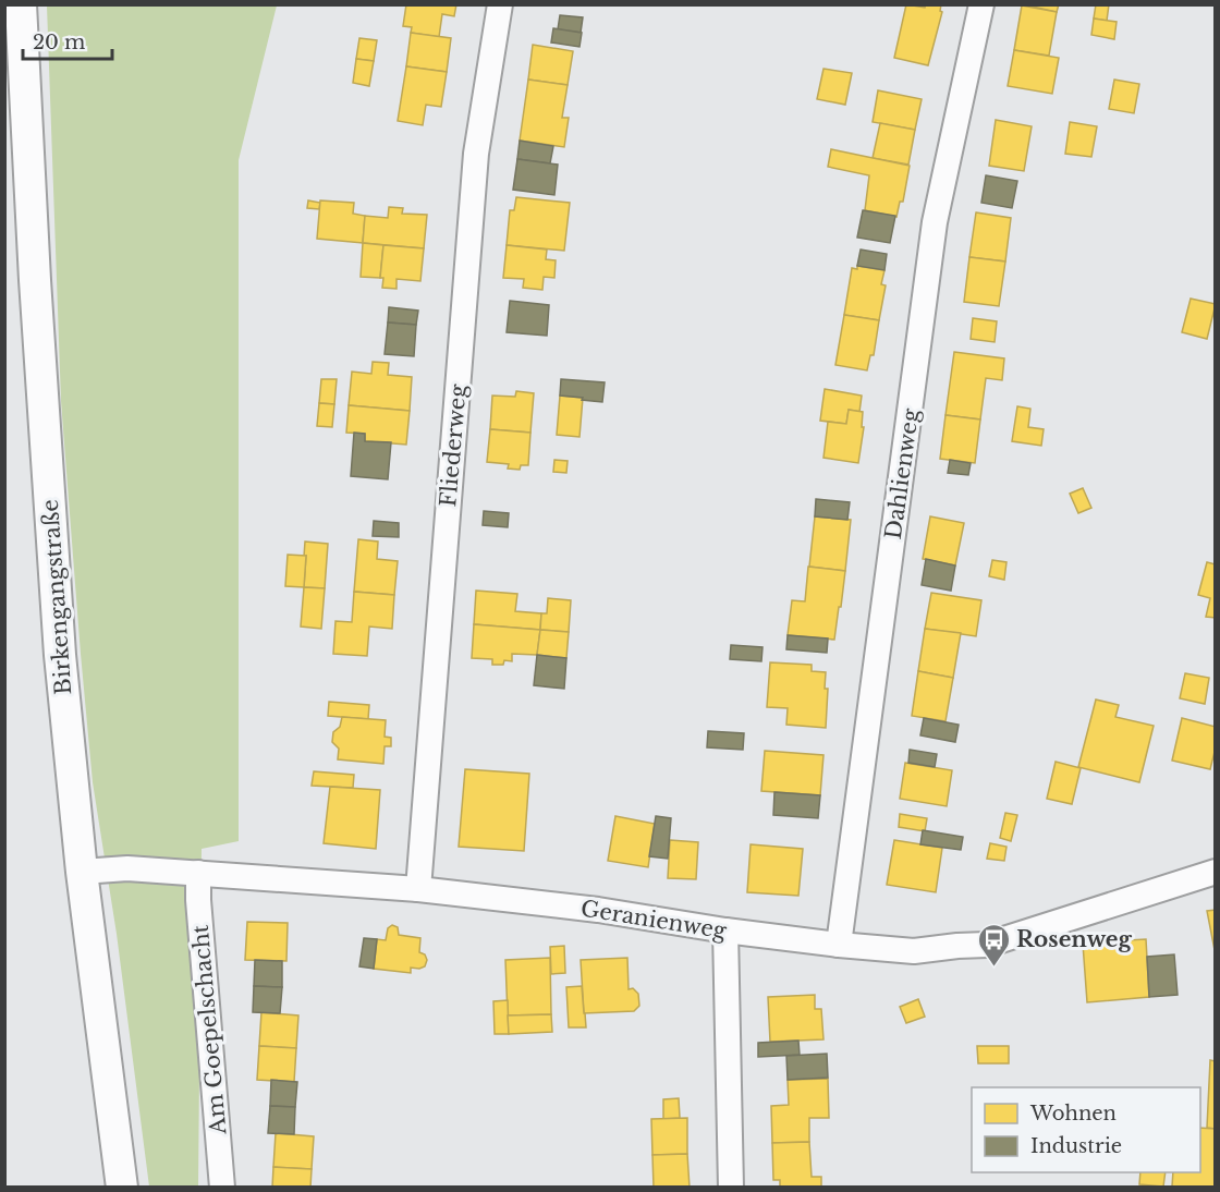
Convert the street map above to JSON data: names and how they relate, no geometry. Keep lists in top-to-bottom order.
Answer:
{
  "streets": {
    "street": [
      "Fliederweg",
      "Dahlienweg",
      "Birkengangstraße",
      "Geranienweg",
      "Am Goepelschacht"
    ]
  },
  "crossings": [
    ["Fliederweg", "Geranienweg"],
    ["Dahlienweg", "Geranienweg"],
    ["Birkengangstraße", "Geranienweg"],
    ["Geranienweg", "Am Goepelschacht"]
  ],
  "places": {
    "bus stop": ["Rosenweg"]
  },
  "legend": ["Wohnen", "Industrie"],
  "scale_bar": "20 m"
}
